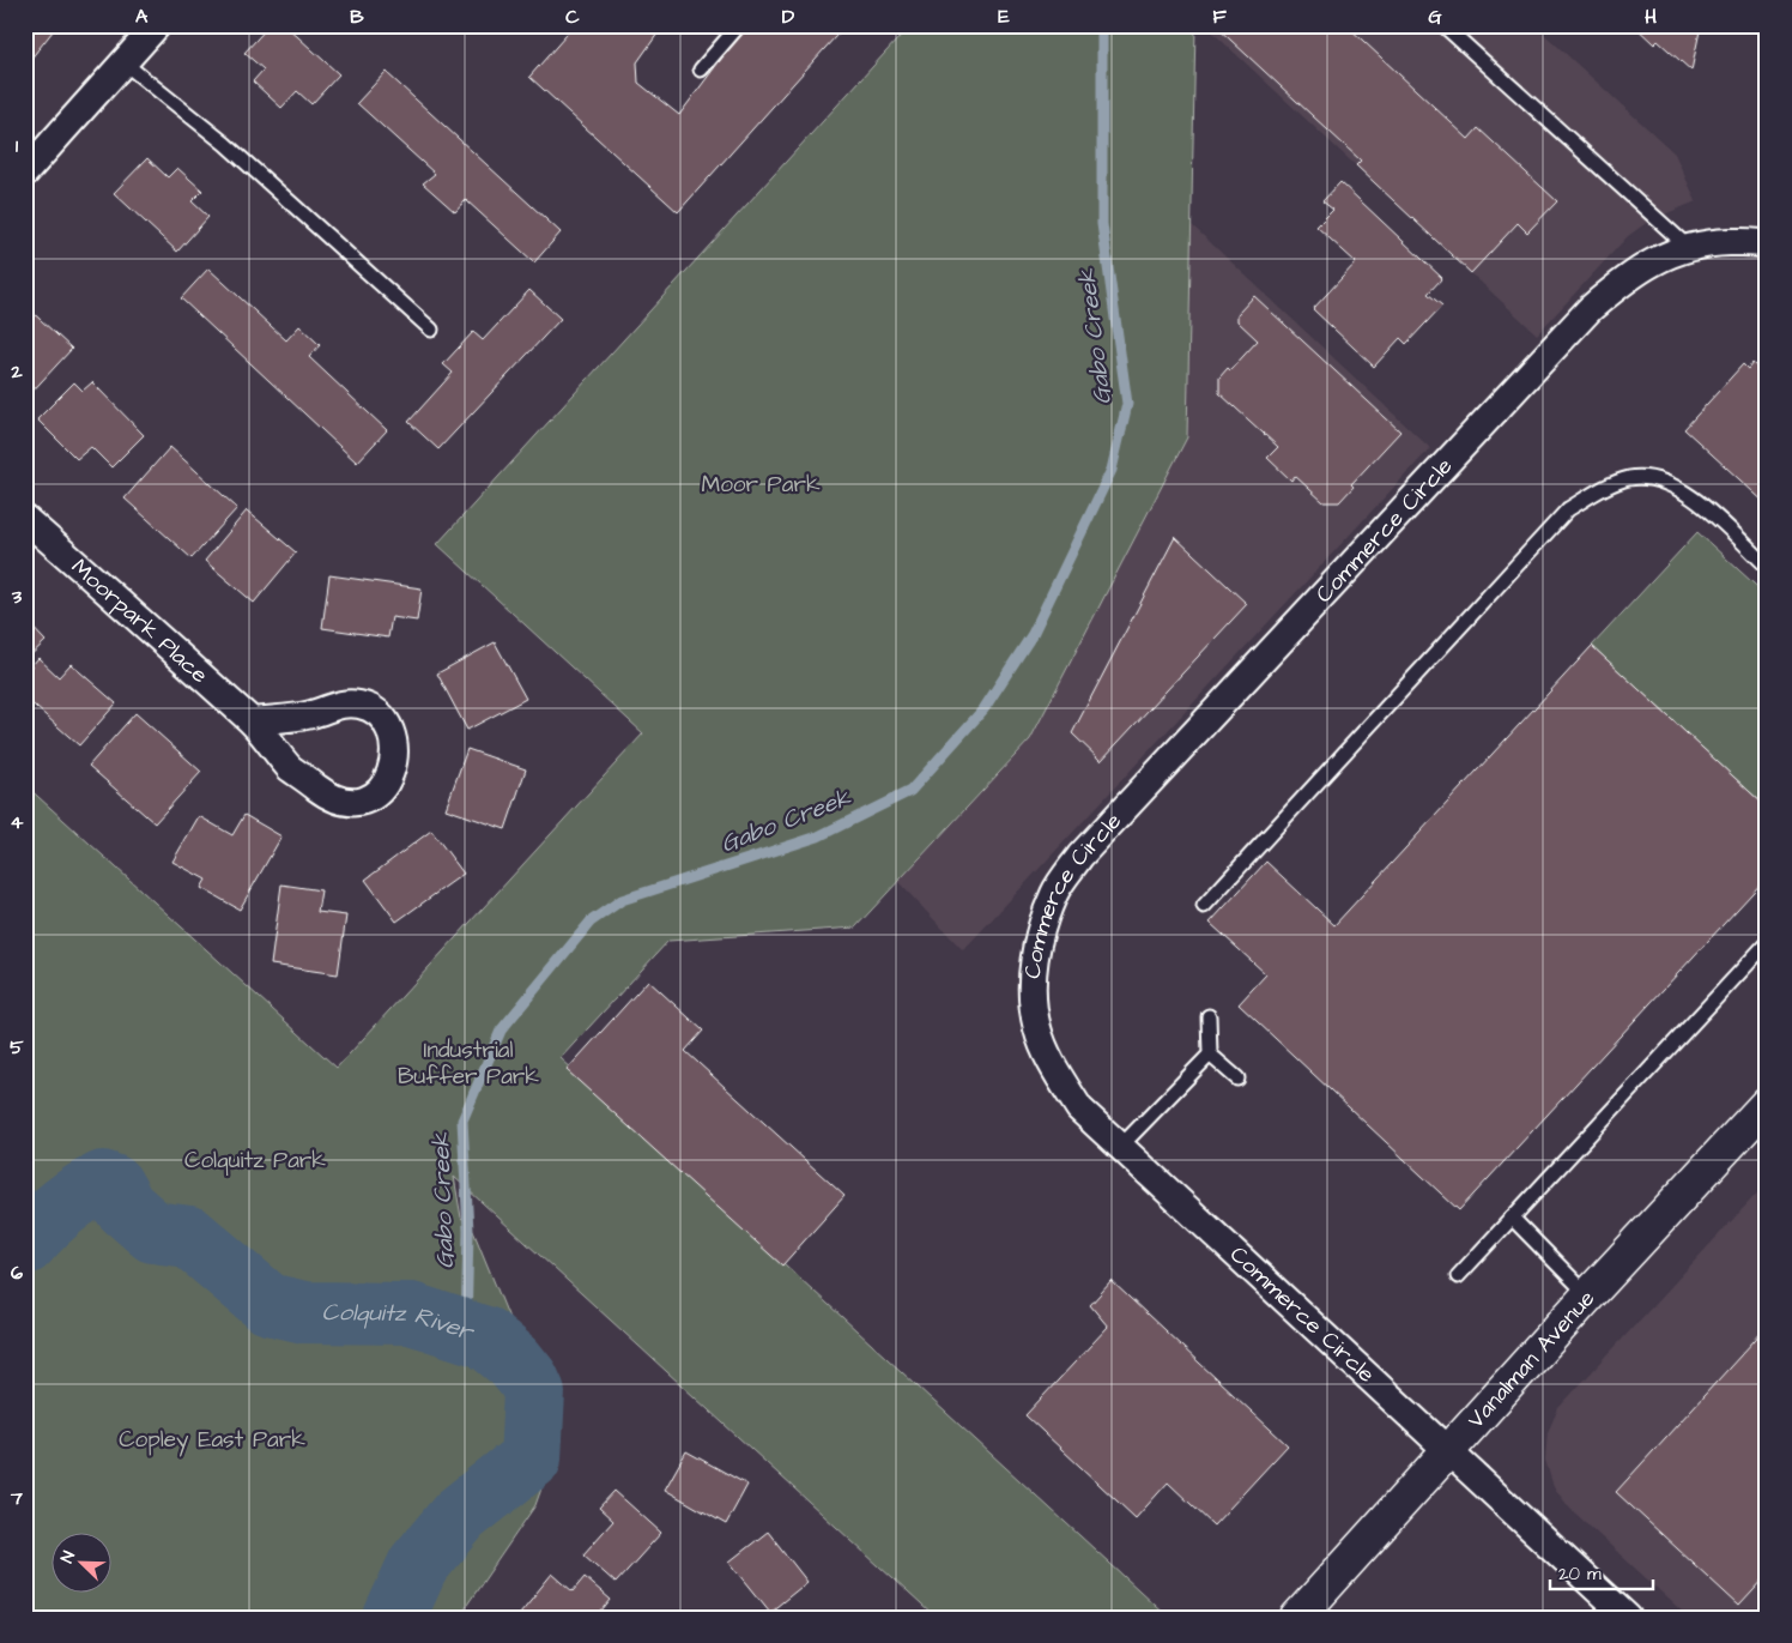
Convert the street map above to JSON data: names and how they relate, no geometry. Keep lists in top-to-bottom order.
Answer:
{
  "streets": {
    "street": ["Commerce Circle", "Moorpark Place", "Vanalman Avenue"]
  },
  "crossings": [
    ["Commerce Circle", "Vanalman Avenue"]
  ],
  "water": ["Gabo Creek", "Colquitz River"],
  "parks": [
    "Moor Park",
    "Industrial Buffer Park",
    "Colquitz Park",
    "Copley East Park"
  ],
  "scale_bar": "20 m",
  "north": "top left",
  "grid": {
    "columns": [
      "A",
      "B",
      "C",
      "D",
      "E",
      "F",
      "G",
      "H"
    ],
    "rows": [
      "1",
      "2",
      "3",
      "4",
      "5",
      "6",
      "7"
    ]
  }
}
